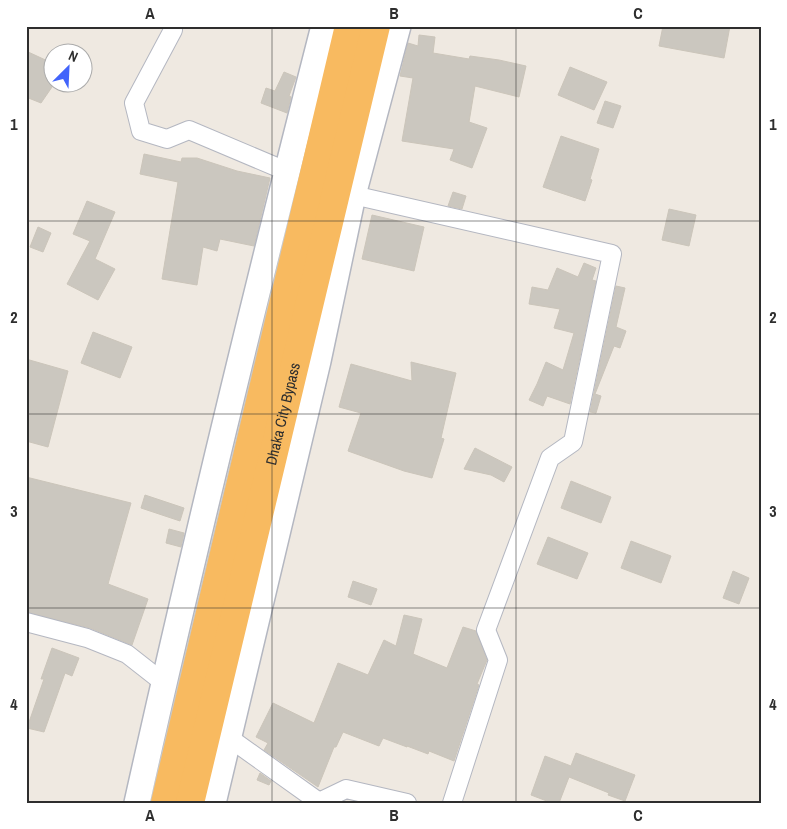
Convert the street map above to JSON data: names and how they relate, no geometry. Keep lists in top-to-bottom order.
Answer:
{
  "streets": {
    "highway": ["Dhaka City Bypass"]
  },
  "north": "top right",
  "grid": {
    "columns": ["A", "B", "C"],
    "rows": [
      "1",
      "2",
      "3",
      "4"
    ]
  }
}
